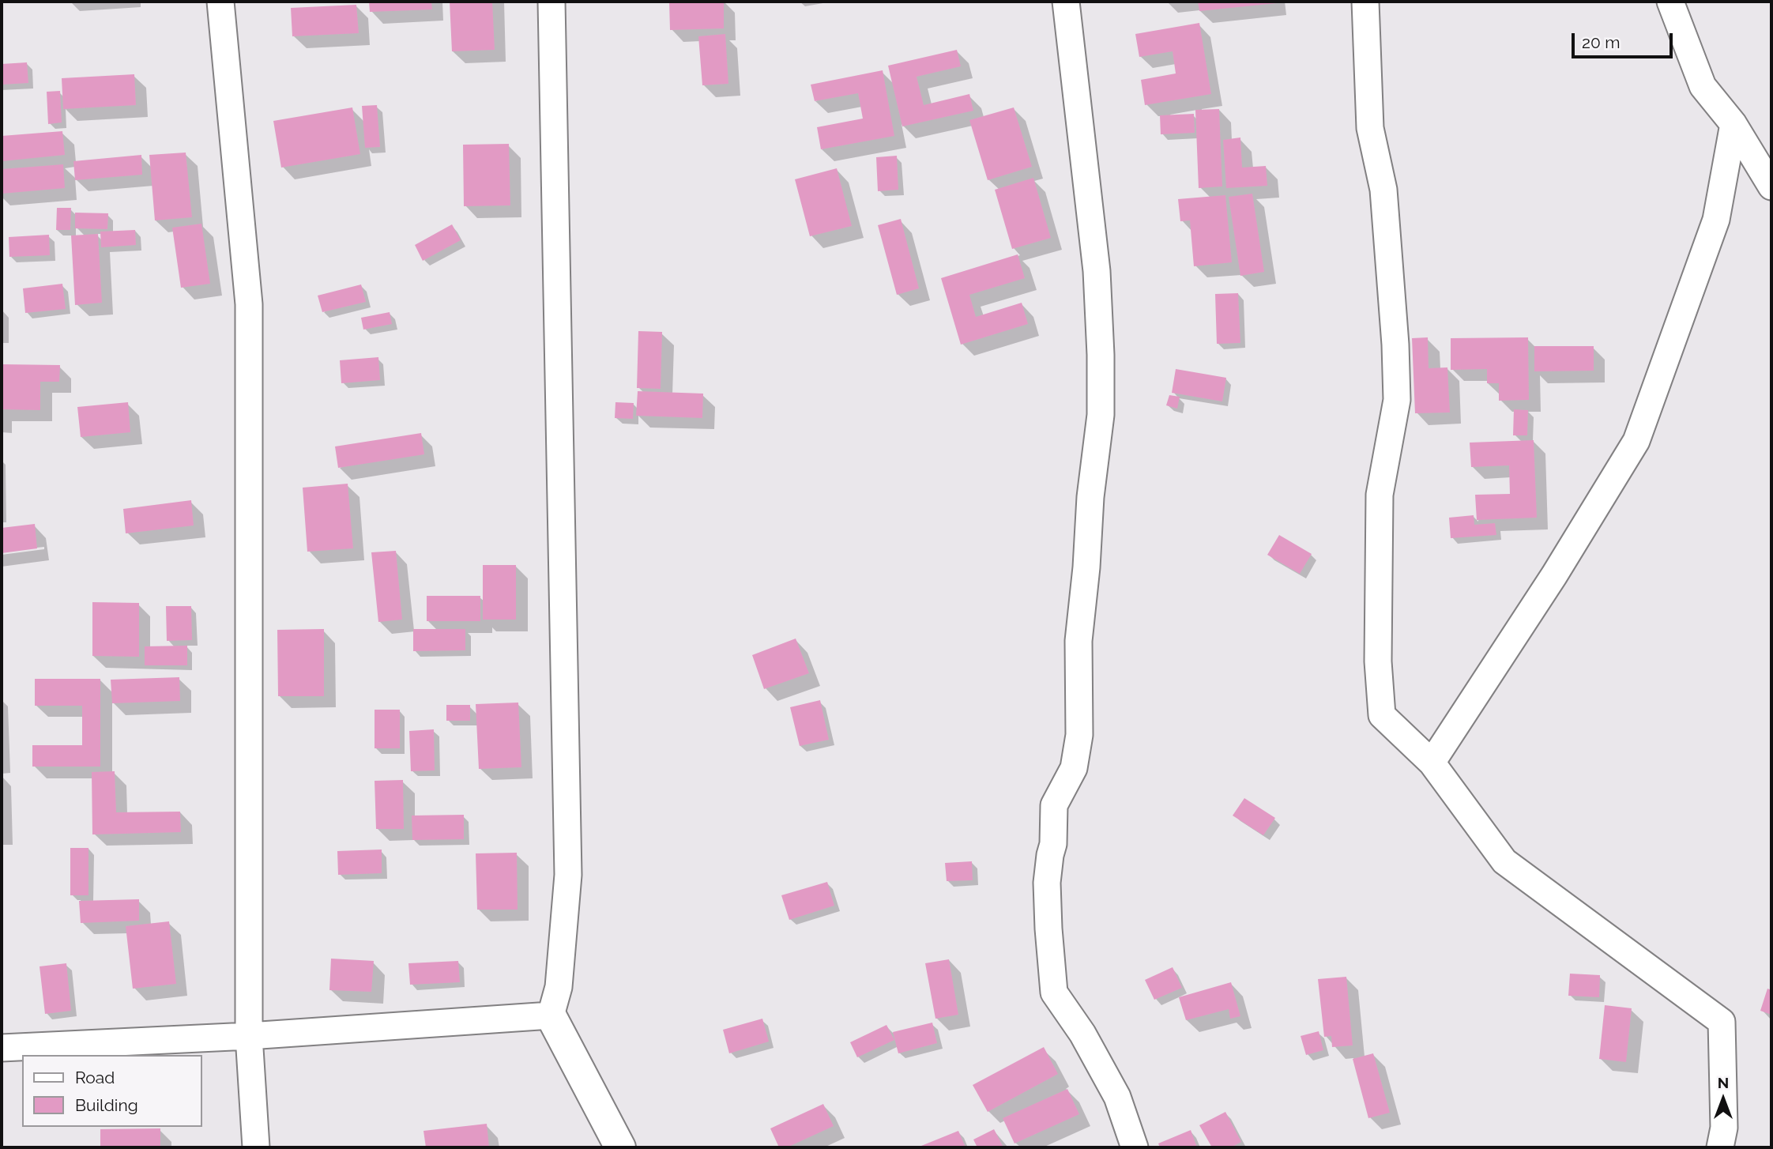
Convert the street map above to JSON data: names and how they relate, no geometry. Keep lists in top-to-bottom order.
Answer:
{
  "legend": ["Road", "Building"],
  "scale_bar": "20 m",
  "north": "top"
}
